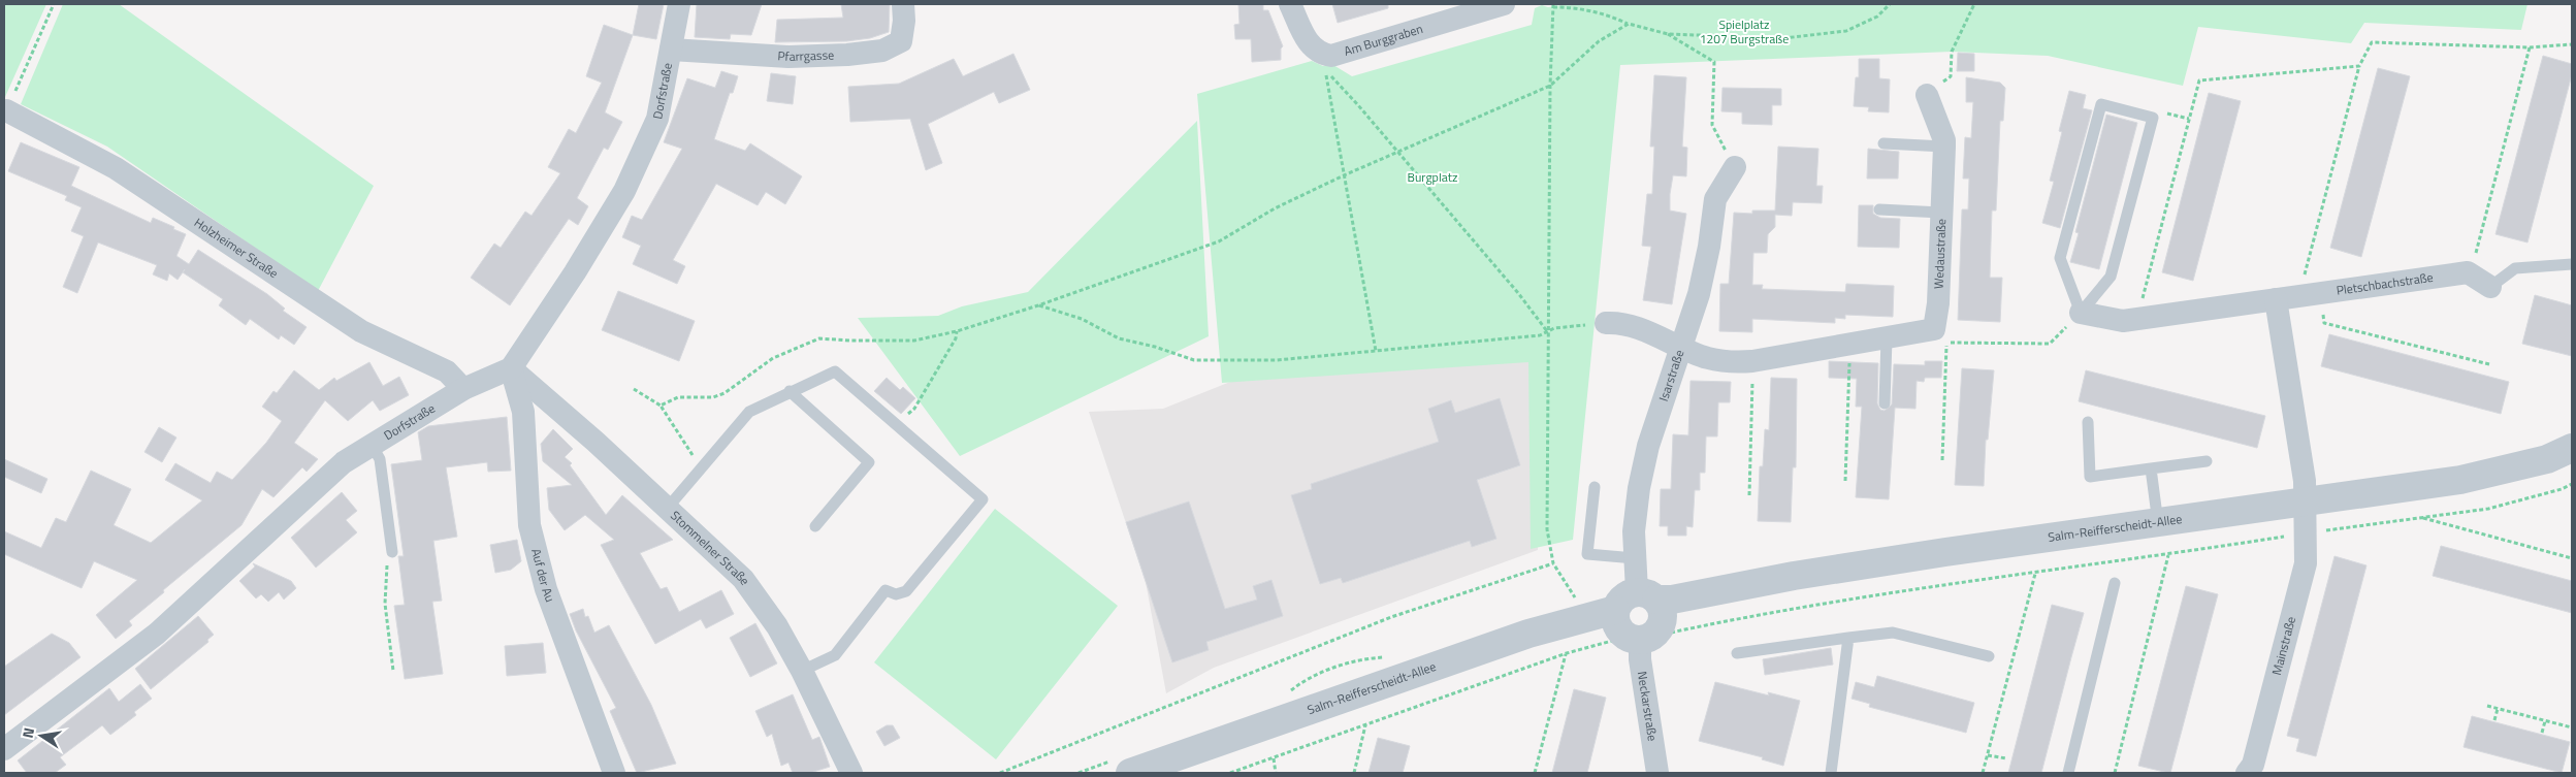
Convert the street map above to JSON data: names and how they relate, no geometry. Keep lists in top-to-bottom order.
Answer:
{
  "streets": {
    "street": [
      "Am Burggraben",
      "Pfarrgasse",
      "Dorfstraße",
      "Holzheimer Straße",
      "Wedaustraße",
      "Pletschbachstraße",
      "Isarstraße",
      "Salm-Reifferscheidt-Allee",
      "Stommelner Straße",
      "Auf der Au",
      "Mainstraße",
      "Neckarstraße"
    ]
  },
  "crossings": [
    ["Pfarrgasse", "Dorfstraße"],
    ["Dorfstraße", "Holzheimer Straße"],
    ["Dorfstraße", "Stommelner Straße"],
    ["Dorfstraße", "Auf der Au"],
    ["Wedaustraße", "Isarstraße"],
    ["Isarstraße", "Salm-Reifferscheidt-Allee"],
    ["Salm-Reifferscheidt-Allee", "Mainstraße"],
    ["Salm-Reifferscheidt-Allee", "Neckarstraße"],
    ["Stommelner Straße", "Auf der Au"]
  ],
  "parks": ["Spielplatz 1207 Burgstraße", "Burgplatz"],
  "north": "left"
}
